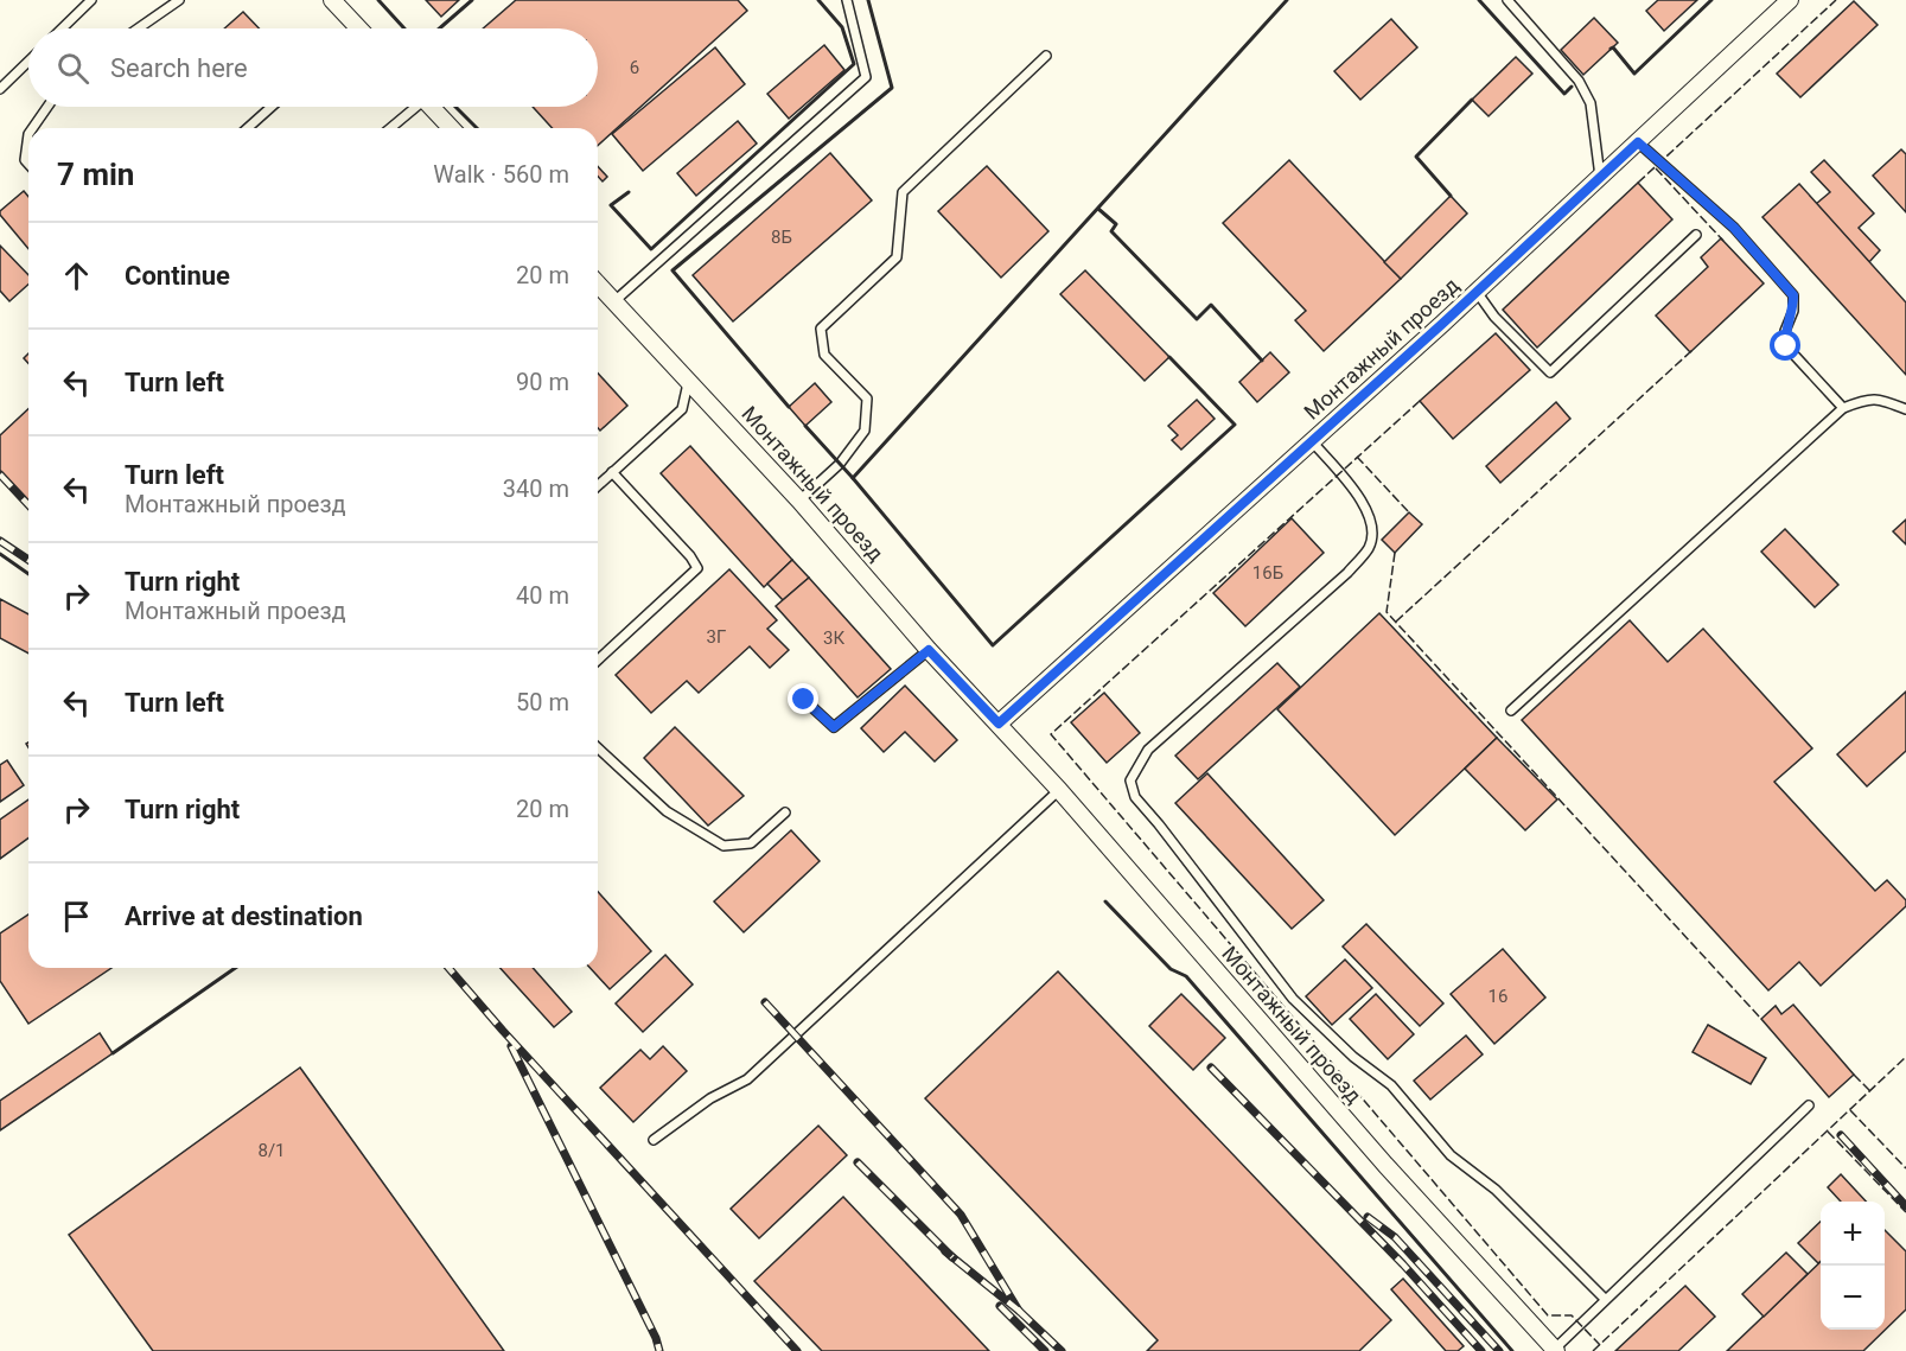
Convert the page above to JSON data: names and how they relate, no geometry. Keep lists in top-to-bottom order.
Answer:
{
  "streets": {
    "street": ["Монтажный проезд"]
  },
  "house_numbers": [
    "6",
    "8Б",
    "16Б",
    "3Г",
    "3К",
    "16",
    "8/1"
  ],
  "page": {
    "search": "Search here",
    "heading": ["7 min", "Walk · 560 m"],
    "list": [
      ["Continue", "20 m"],
      ["Turn left", "90 m"],
      ["Turn left", "Монтажный проезд", "340 m"],
      ["Turn right", "Монтажный проезд", "40 m"],
      ["Turn left", "50 m"],
      ["Turn right", "20 m"],
      "Arrive at destination"
    ],
    "map_buttons": ["+", "−"]
  }
}
